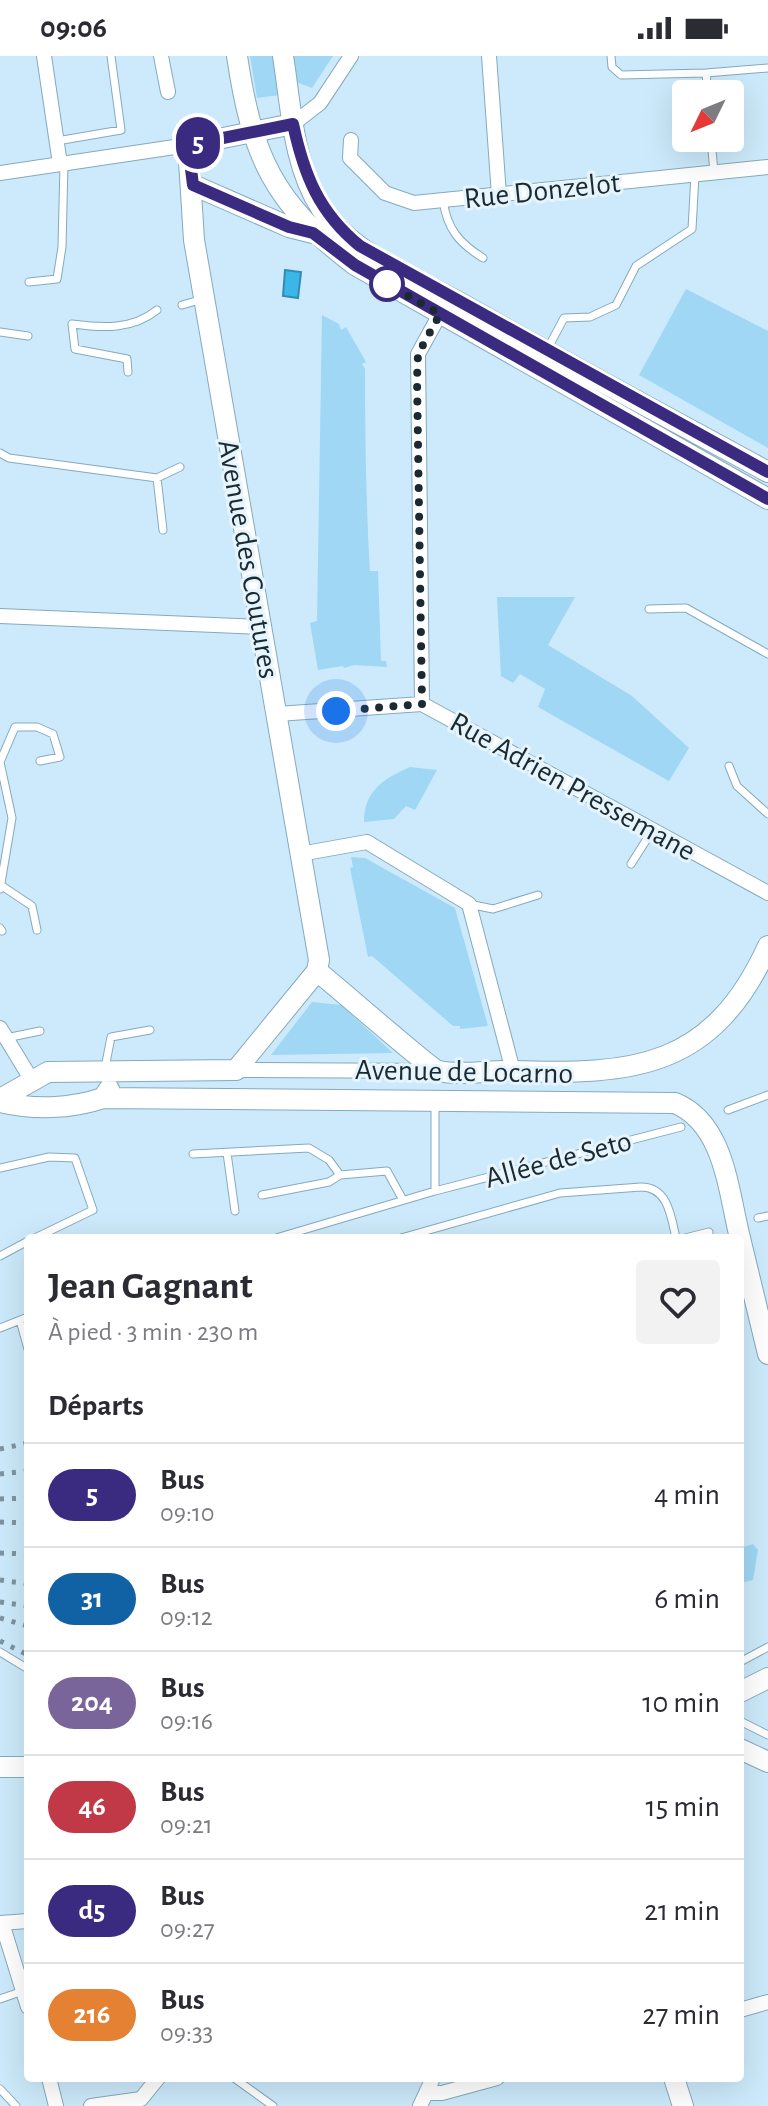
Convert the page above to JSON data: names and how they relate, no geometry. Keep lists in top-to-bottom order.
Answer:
{
  "streets": {
    "street": [
      "Rue Donzelot",
      "Avenue des Coutures",
      "Rue Adrien Pressemane",
      "Avenue de Locarno"
    ],
    "lane": ["Allée de Seto"]
  },
  "crossings": [
    ["Avenue des Coutures", "Rue Adrien Pressemane"]
  ],
  "lines": ["bus line 5"],
  "north": "bottom left",
  "page": {
    "status": "09:06",
    "on_map": "5",
    "heading": [
      ["Jean Gagnant", "À pied · 3 min · 230 m"],
      "Départs"
    ],
    "list": [
      {
        "mark": "5",
        "name": "Bus",
        "note": "09:10",
        "value": "4 min"
      },
      {
        "mark": "31",
        "name": "Bus",
        "note": "09:12",
        "value": "6 min"
      },
      {
        "mark": "204",
        "name": "Bus",
        "note": "09:16",
        "value": "10 min"
      },
      {
        "mark": "46",
        "name": "Bus",
        "note": "09:21",
        "value": "15 min"
      },
      {
        "mark": "d5",
        "name": "Bus",
        "note": "09:27",
        "value": "21 min"
      },
      {
        "mark": "216",
        "name": "Bus",
        "note": "09:33",
        "value": "27 min"
      }
    ]
  }
}
